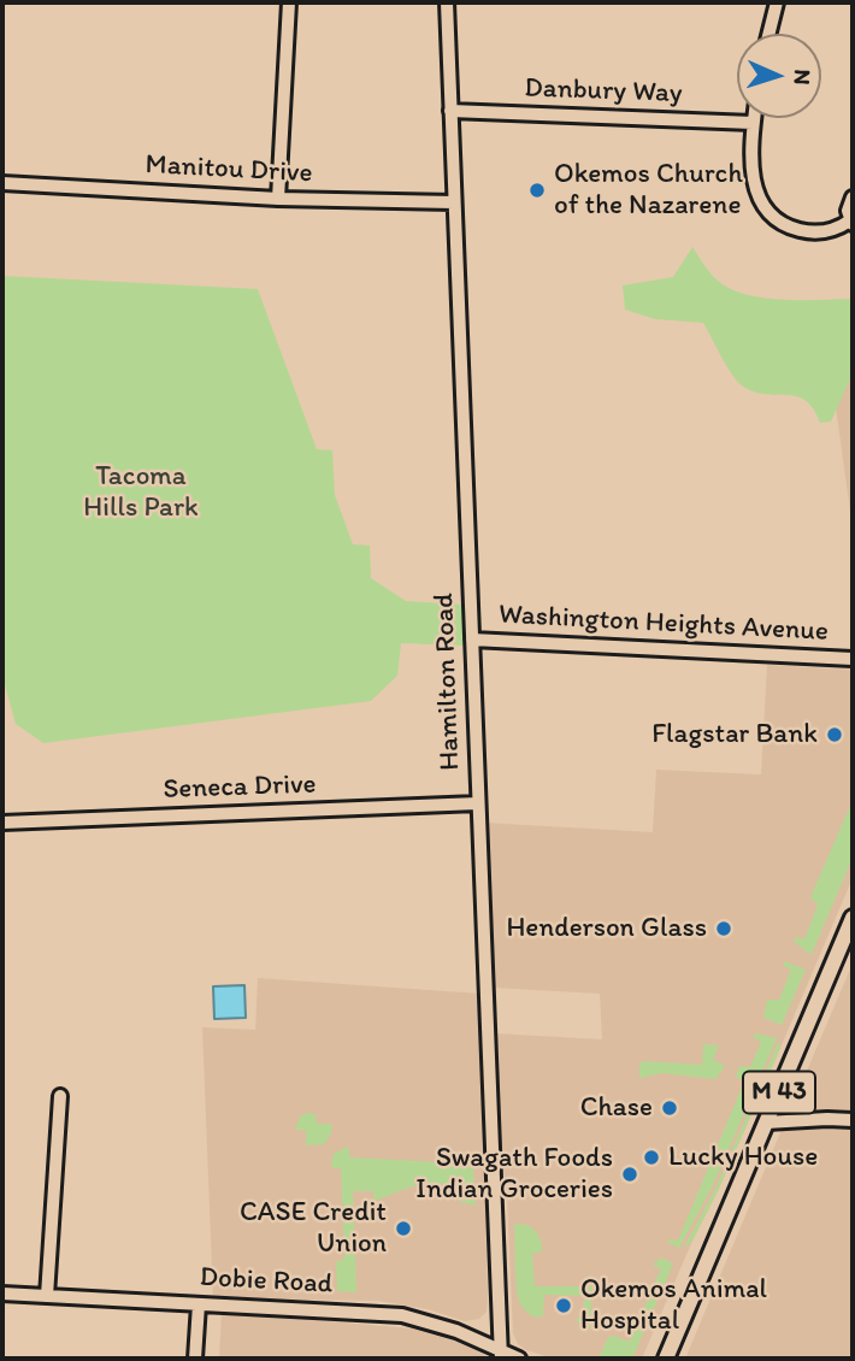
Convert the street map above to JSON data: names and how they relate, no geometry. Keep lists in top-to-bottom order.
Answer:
{
  "streets": {
    "main road": ["M 43"],
    "street": [
      "Danbury Way",
      "Manitou Drive",
      "Washington Heights Avenue",
      "Hamilton Road",
      "Seneca Drive",
      "Dobie Road"
    ]
  },
  "crossings": [
    ["Danbury Way", "Hamilton Road"],
    ["Manitou Drive", "Hamilton Road"],
    ["Washington Heights Avenue", "Hamilton Road"],
    ["Hamilton Road", "Seneca Drive"],
    ["Hamilton Road", "Dobie Road"]
  ],
  "parks": ["Tacoma Hills Park"],
  "places": [
    "Okemos Church of the Nazarene",
    "Flagstar Bank",
    "Henderson Glass",
    "Chase",
    "Lucky House",
    "Swagath Foods Indian Groceries",
    "CASE Credit Union",
    "Okemos Animal Hospital"
  ],
  "north": "right"
}
